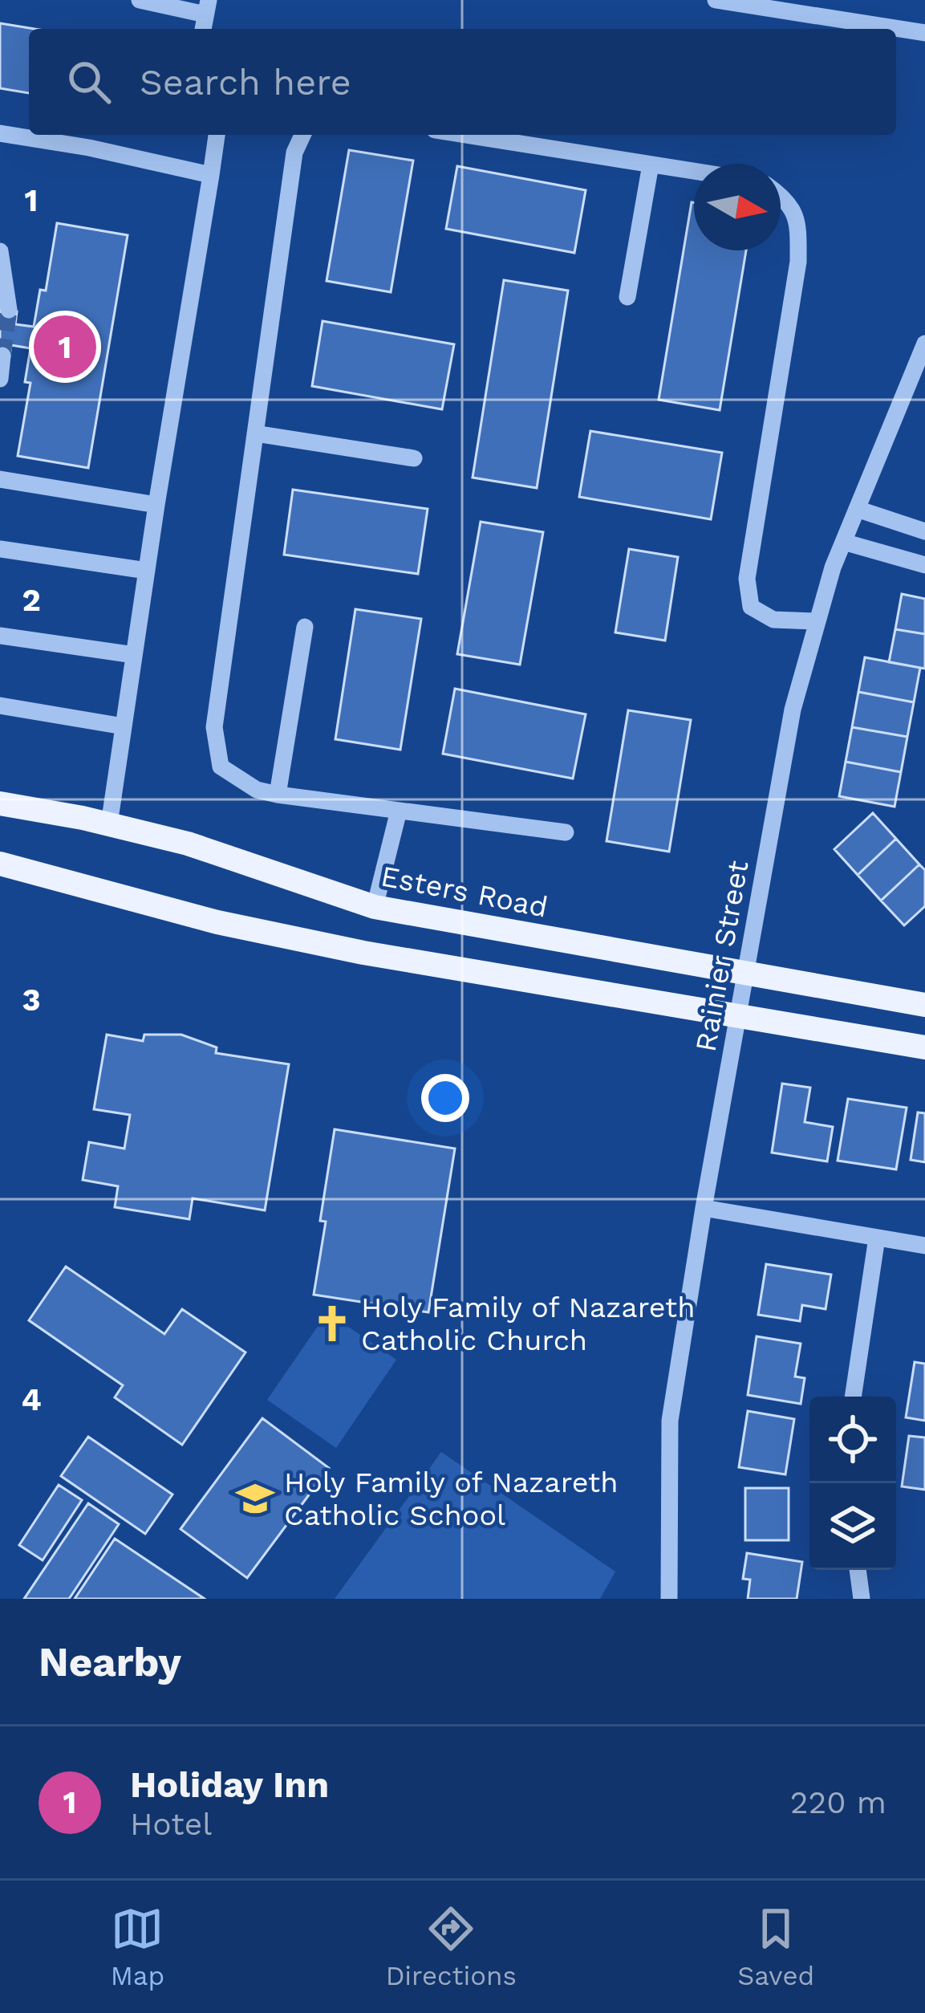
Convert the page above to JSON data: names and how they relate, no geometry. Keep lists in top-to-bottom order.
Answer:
{
  "streets": {
    "main road": ["Esters Road"],
    "street": ["Rainier Street"]
  },
  "crossings": [
    ["Esters Road", "Rainier Street"]
  ],
  "places": {
    "church": ["Holy Family of Nazareth Catholic Church"],
    "school or university": ["Holy Family of Nazareth Catholic School"]
  },
  "north": "right",
  "page": {
    "search": "Search here",
    "pins": "1",
    "heading": "Nearby",
    "list": [
      {
        "mark": "1",
        "name": "Holiday Inn",
        "note": "Hotel",
        "value": "220 m"
      }
    ],
    "nav": ["Map", "Directions", "Saved"]
  },
  "grid": {
    "rows": [
      "1",
      "2",
      "3",
      "4"
    ]
  }
}
